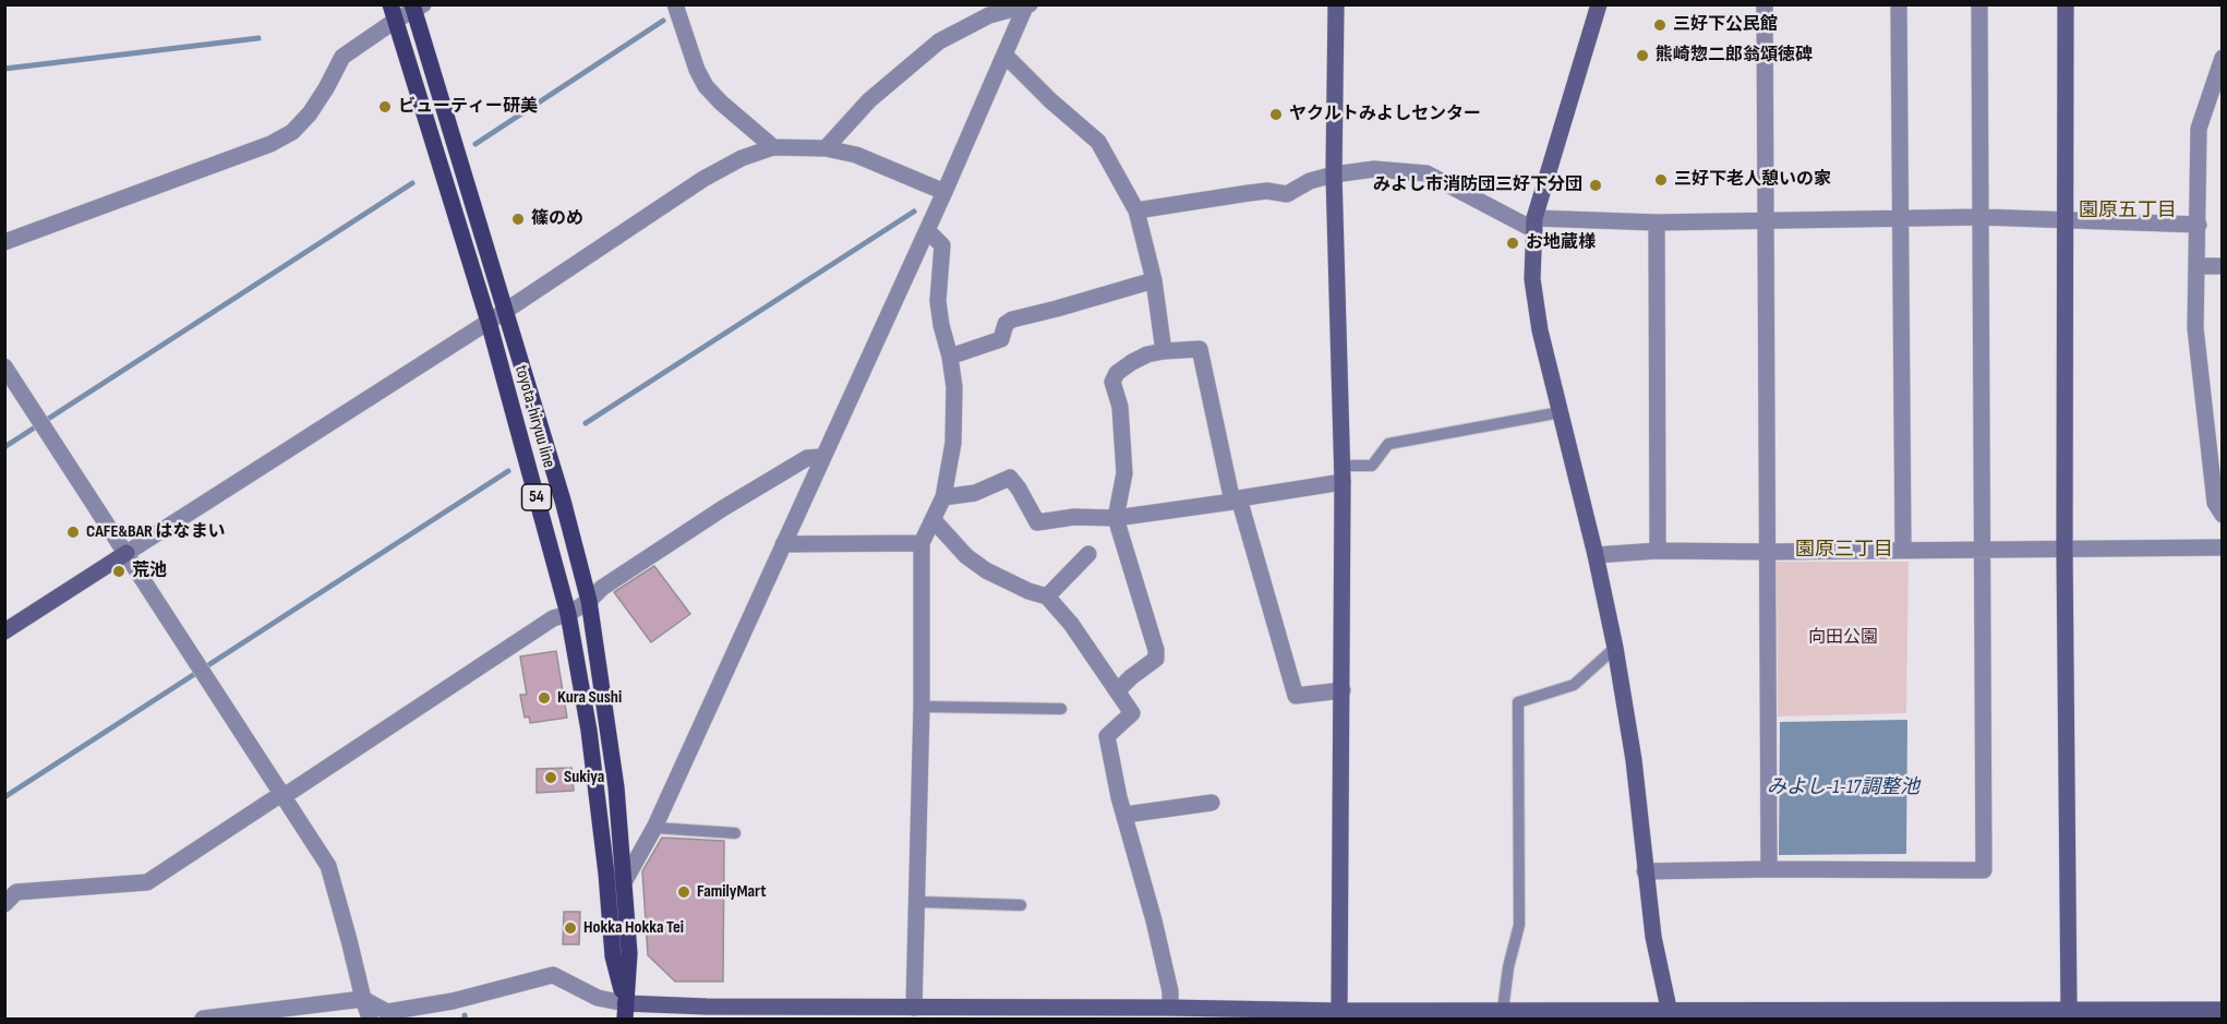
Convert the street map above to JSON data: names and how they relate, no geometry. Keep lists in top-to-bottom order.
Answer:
{
  "streets": {
    "main road": ["toyota-hiryuu line", "54"]
  },
  "districts": ["園原五丁目", "園原三丁目"],
  "water": ["みよし-1-17調整池"],
  "parks": ["向田公園"],
  "places": [
    "三好下公民館",
    "熊崎惣二郎翁頌徳碑",
    "ビューティー研美",
    "ヤクルトみよしセンター",
    "三好下老人憩いの家",
    "みよし市消防団三好下分団",
    "篠のめ",
    "お地蔵様",
    "CAFE&BAR はなまい",
    "荒池",
    "Kura Sushi",
    "Sukiya",
    "FamilyMart",
    "Hokka Hokka Tei"
  ]
}
